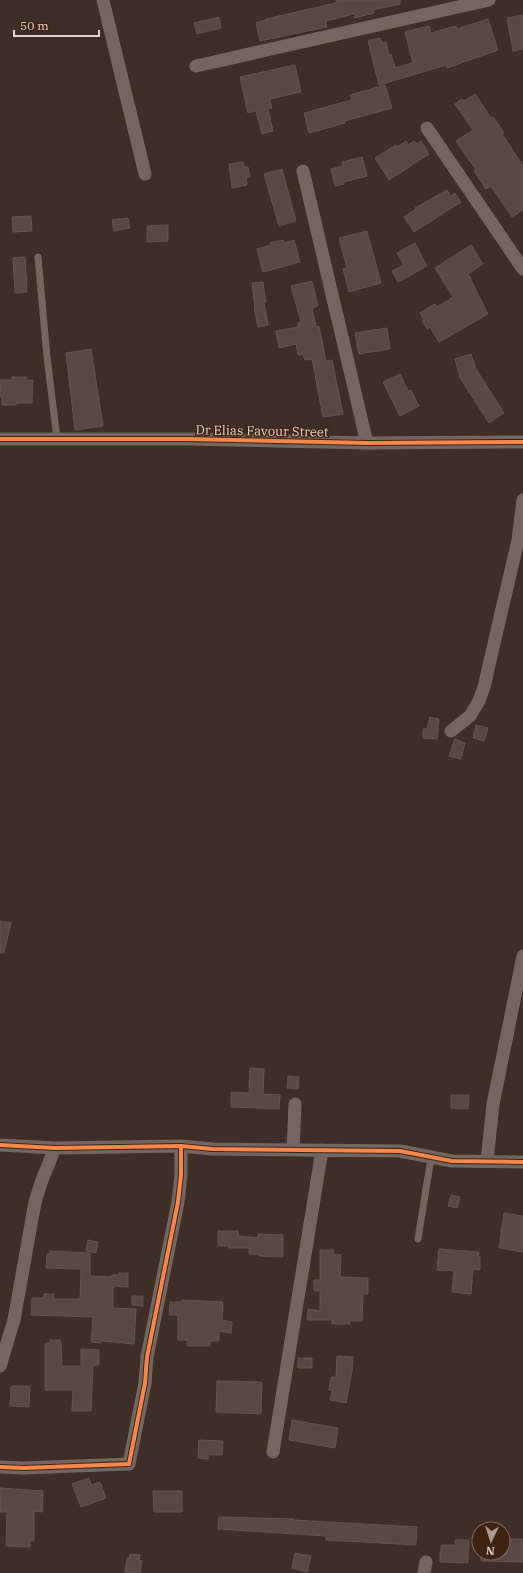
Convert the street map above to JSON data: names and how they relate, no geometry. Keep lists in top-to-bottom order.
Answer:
{
  "streets": {
    "street": ["Dr Elias Favour Street"]
  },
  "scale_bar": "50 m",
  "north": "bottom"
}
